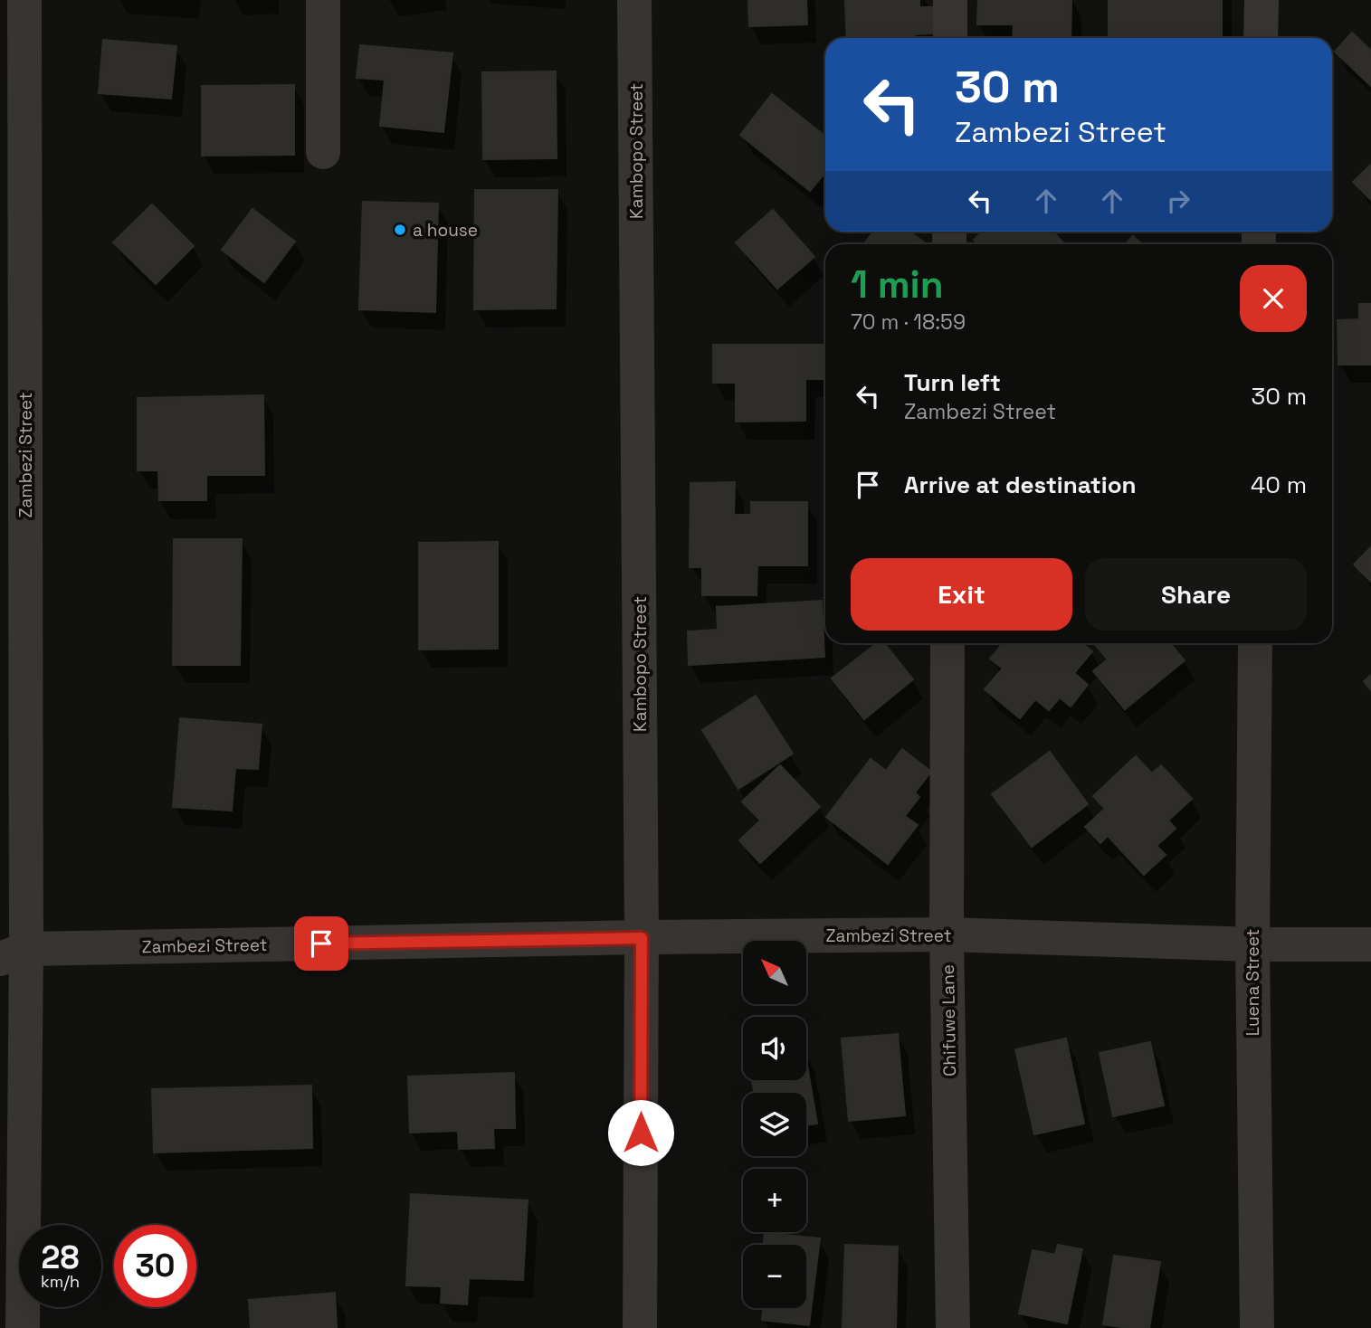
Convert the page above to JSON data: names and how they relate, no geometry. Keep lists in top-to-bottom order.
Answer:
{
  "streets": {
    "street": [
      "Kambopo Street",
      "Zambezi Street",
      "Luena Street",
      "Chifuwe Lane"
    ]
  },
  "crossings": [
    ["Kambopo Street", "Zambezi Street"],
    ["Zambezi Street", "Luena Street"],
    ["Zambezi Street", "Chifuwe Lane"]
  ],
  "places": ["a house"],
  "north": "top left",
  "page": {
    "turn": ["30 m", "Zambezi Street"],
    "heading": ["1 min", "70 m · 18:59"],
    "list": [
      {
        "name": "Turn left",
        "note": "Zambezi Street",
        "value": "30 m"
      },
      {
        "name": "Arrive at destination",
        "value": "40 m"
      }
    ],
    "buttons": ["Exit", "Share"],
    "map_buttons": ["+", "−"],
    "speed": "28 km/h",
    "limit": "30"
  }
}
